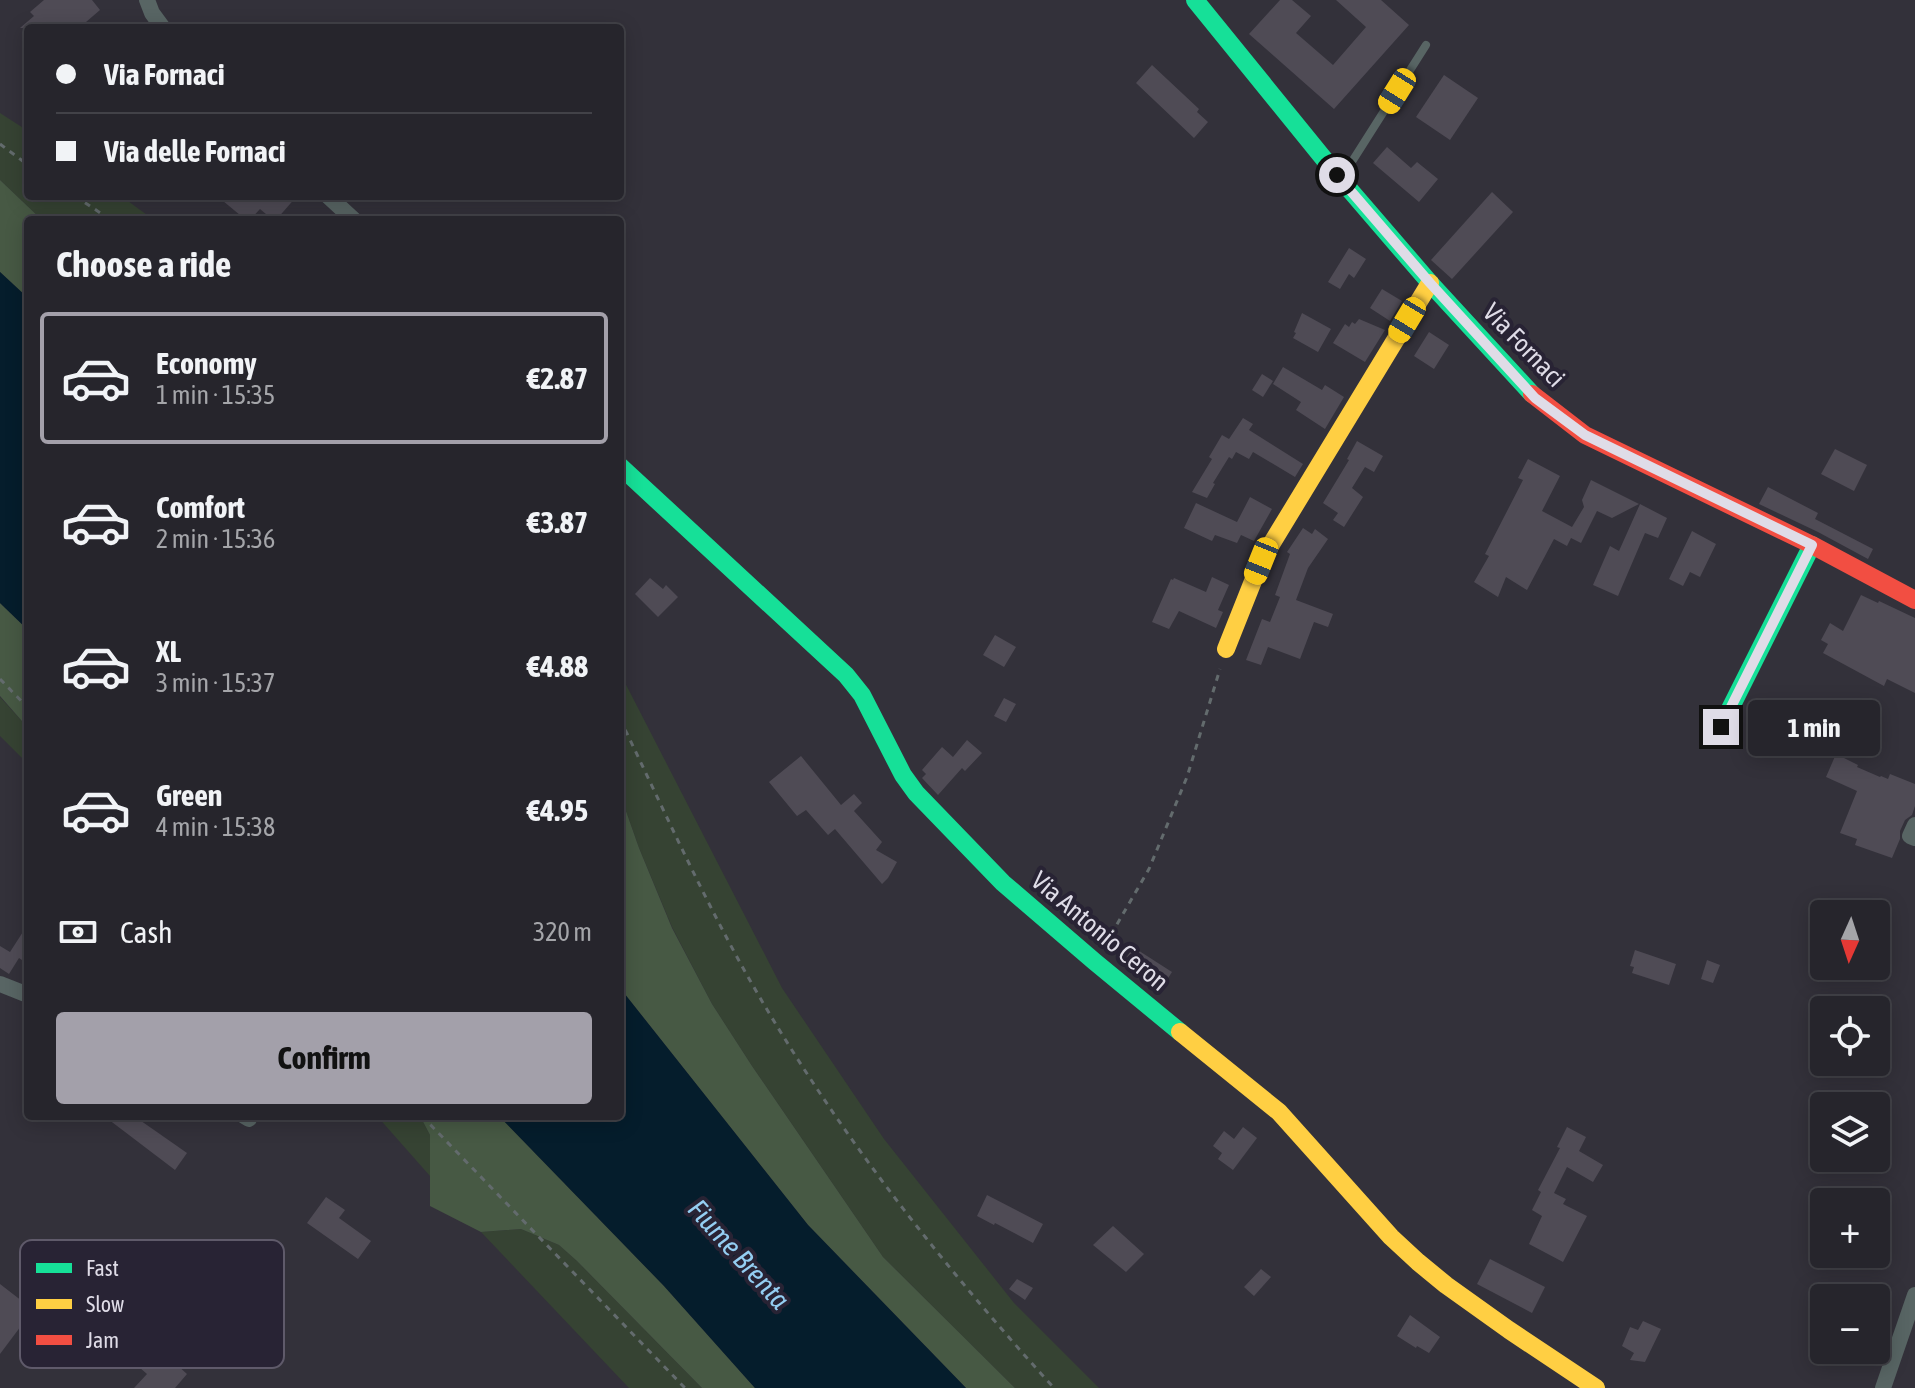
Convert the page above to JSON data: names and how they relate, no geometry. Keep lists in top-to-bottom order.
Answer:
{
  "streets": {
    "street": ["Via Fornaci", "Via Antonio Ceron"]
  },
  "water": ["Fiume Brenta"],
  "legend": ["Fast", "Slow", "Jam"],
  "north": "bottom",
  "page": {
    "banner": ["Via Fornaci", "Via delle Fornaci"],
    "heading": "Choose a ride",
    "list": [
      {
        "name": "Economy",
        "note": "1 min · 15:35",
        "value": "€2.87"
      },
      {
        "name": "Comfort",
        "note": "2 min · 15:36",
        "value": "€3.87"
      },
      {
        "name": "XL",
        "note": "3 min · 15:37",
        "value": "€4.88"
      },
      {
        "name": "Green",
        "note": "4 min · 15:38",
        "value": "€4.95"
      }
    ],
    "bubble": "1 min",
    "pay": ["Cash", "320 m"],
    "map_buttons": ["+", "−"],
    "buttons": "Confirm"
  }
}
